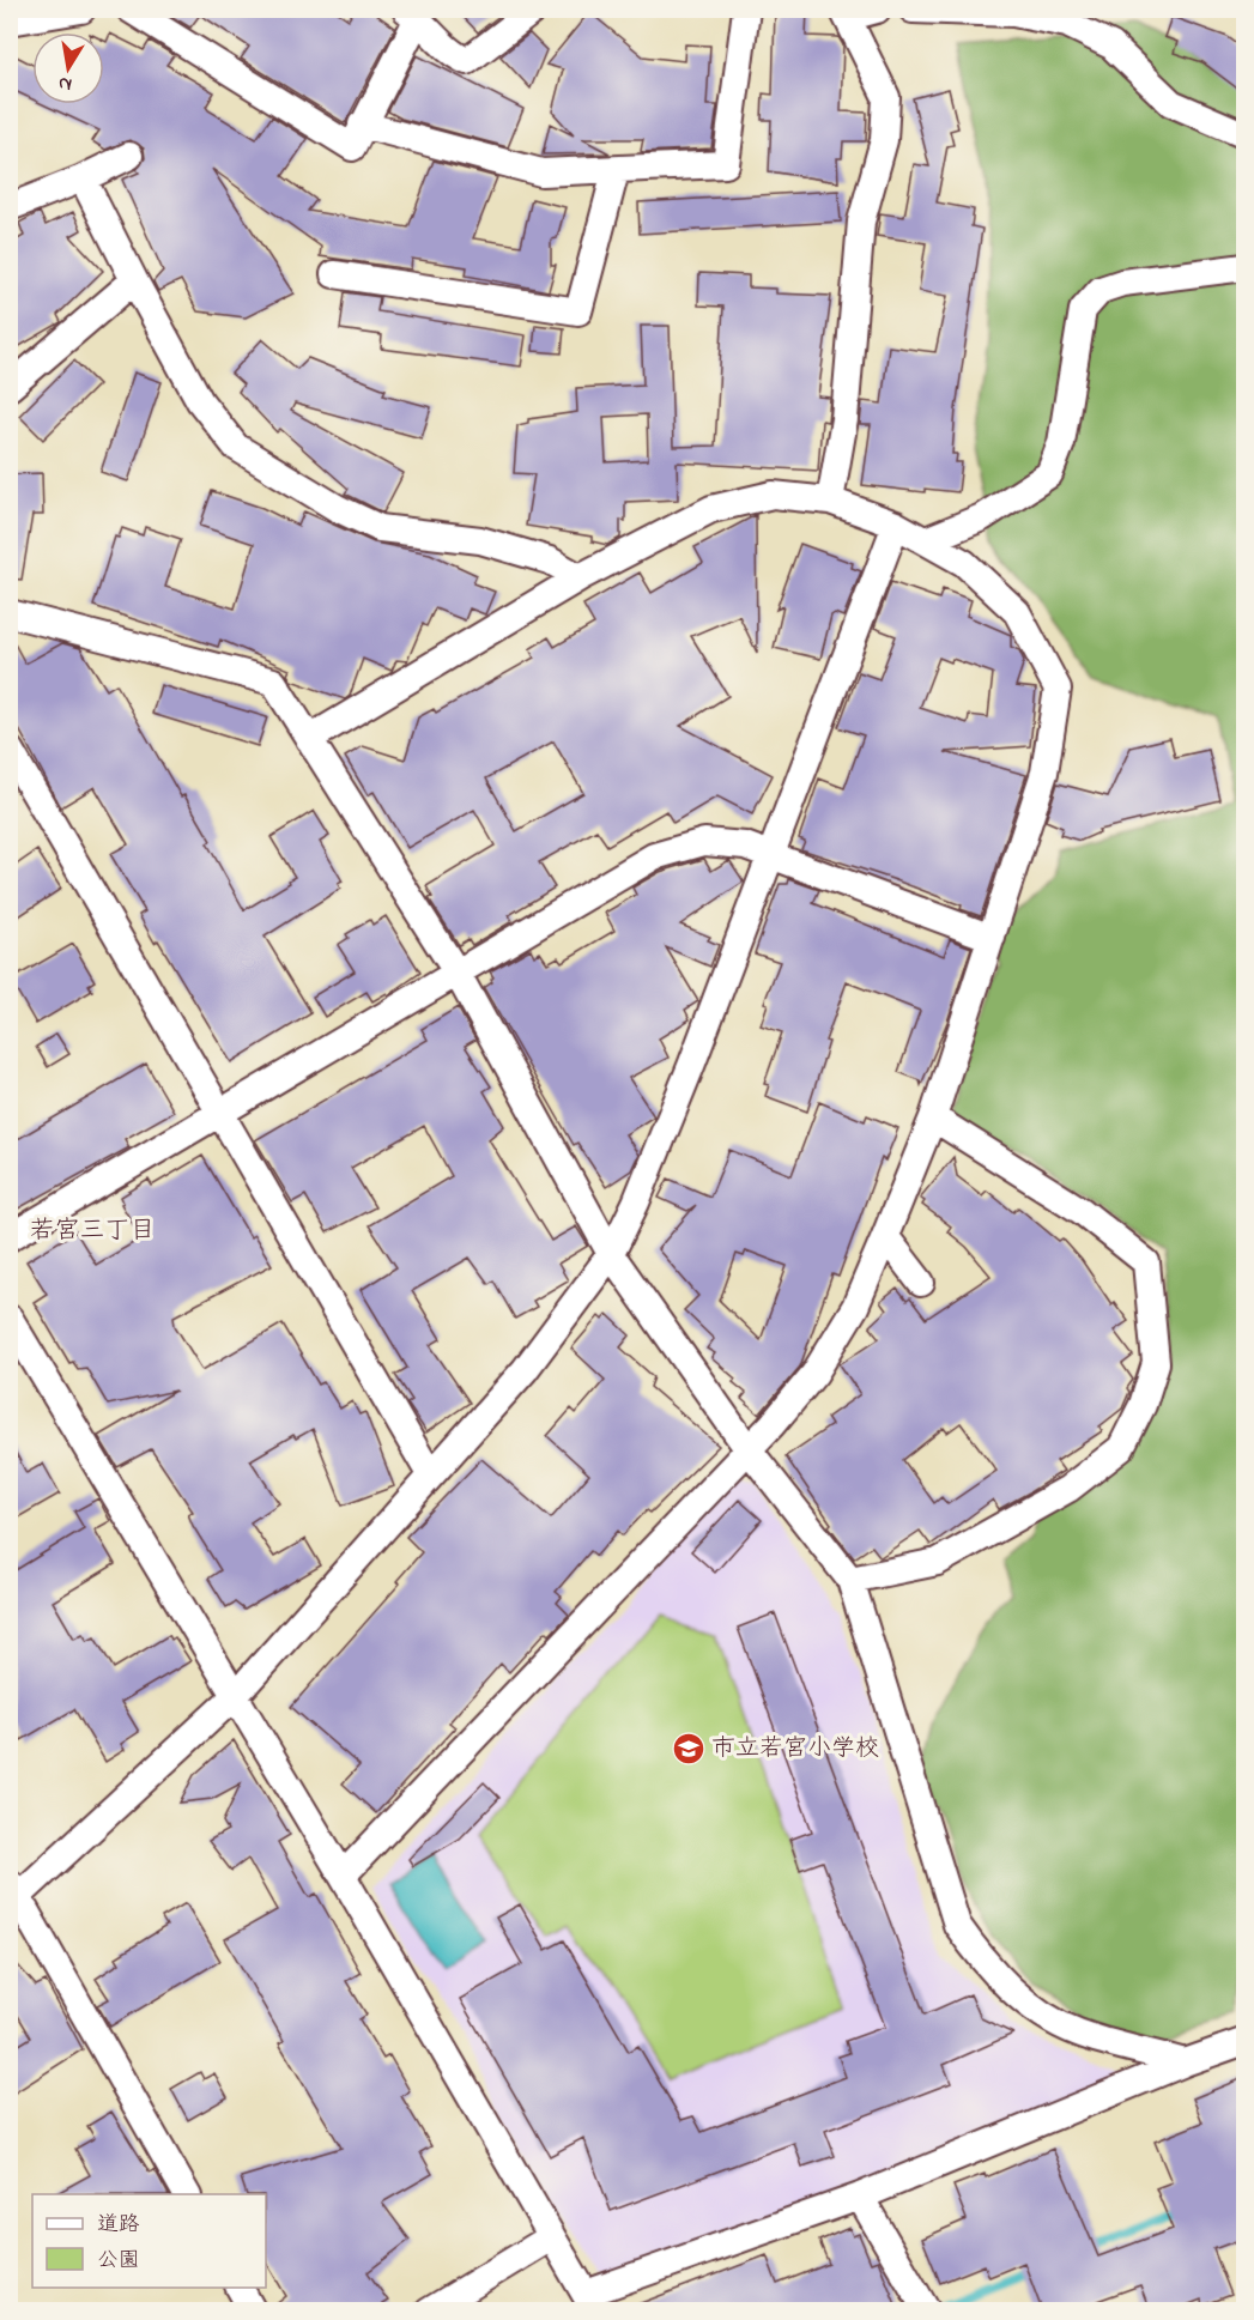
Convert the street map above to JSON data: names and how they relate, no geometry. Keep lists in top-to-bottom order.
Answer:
{
  "districts": ["若宮三丁目"],
  "places": {
    "school or university": ["市立若宮小学校"]
  },
  "legend": ["道路", "公園"],
  "north": "bottom"
}
